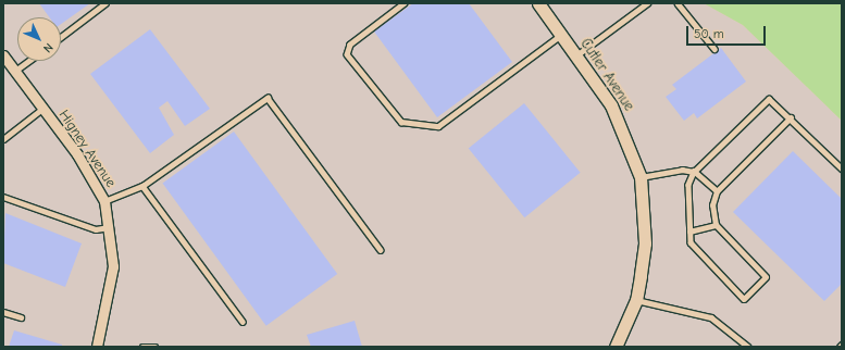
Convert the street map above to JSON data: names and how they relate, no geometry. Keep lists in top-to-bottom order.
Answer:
{
  "streets": {
    "street": ["Cutler Avenue", "Higney Avenue"]
  },
  "scale_bar": "50 m",
  "north": "bottom right"
}
